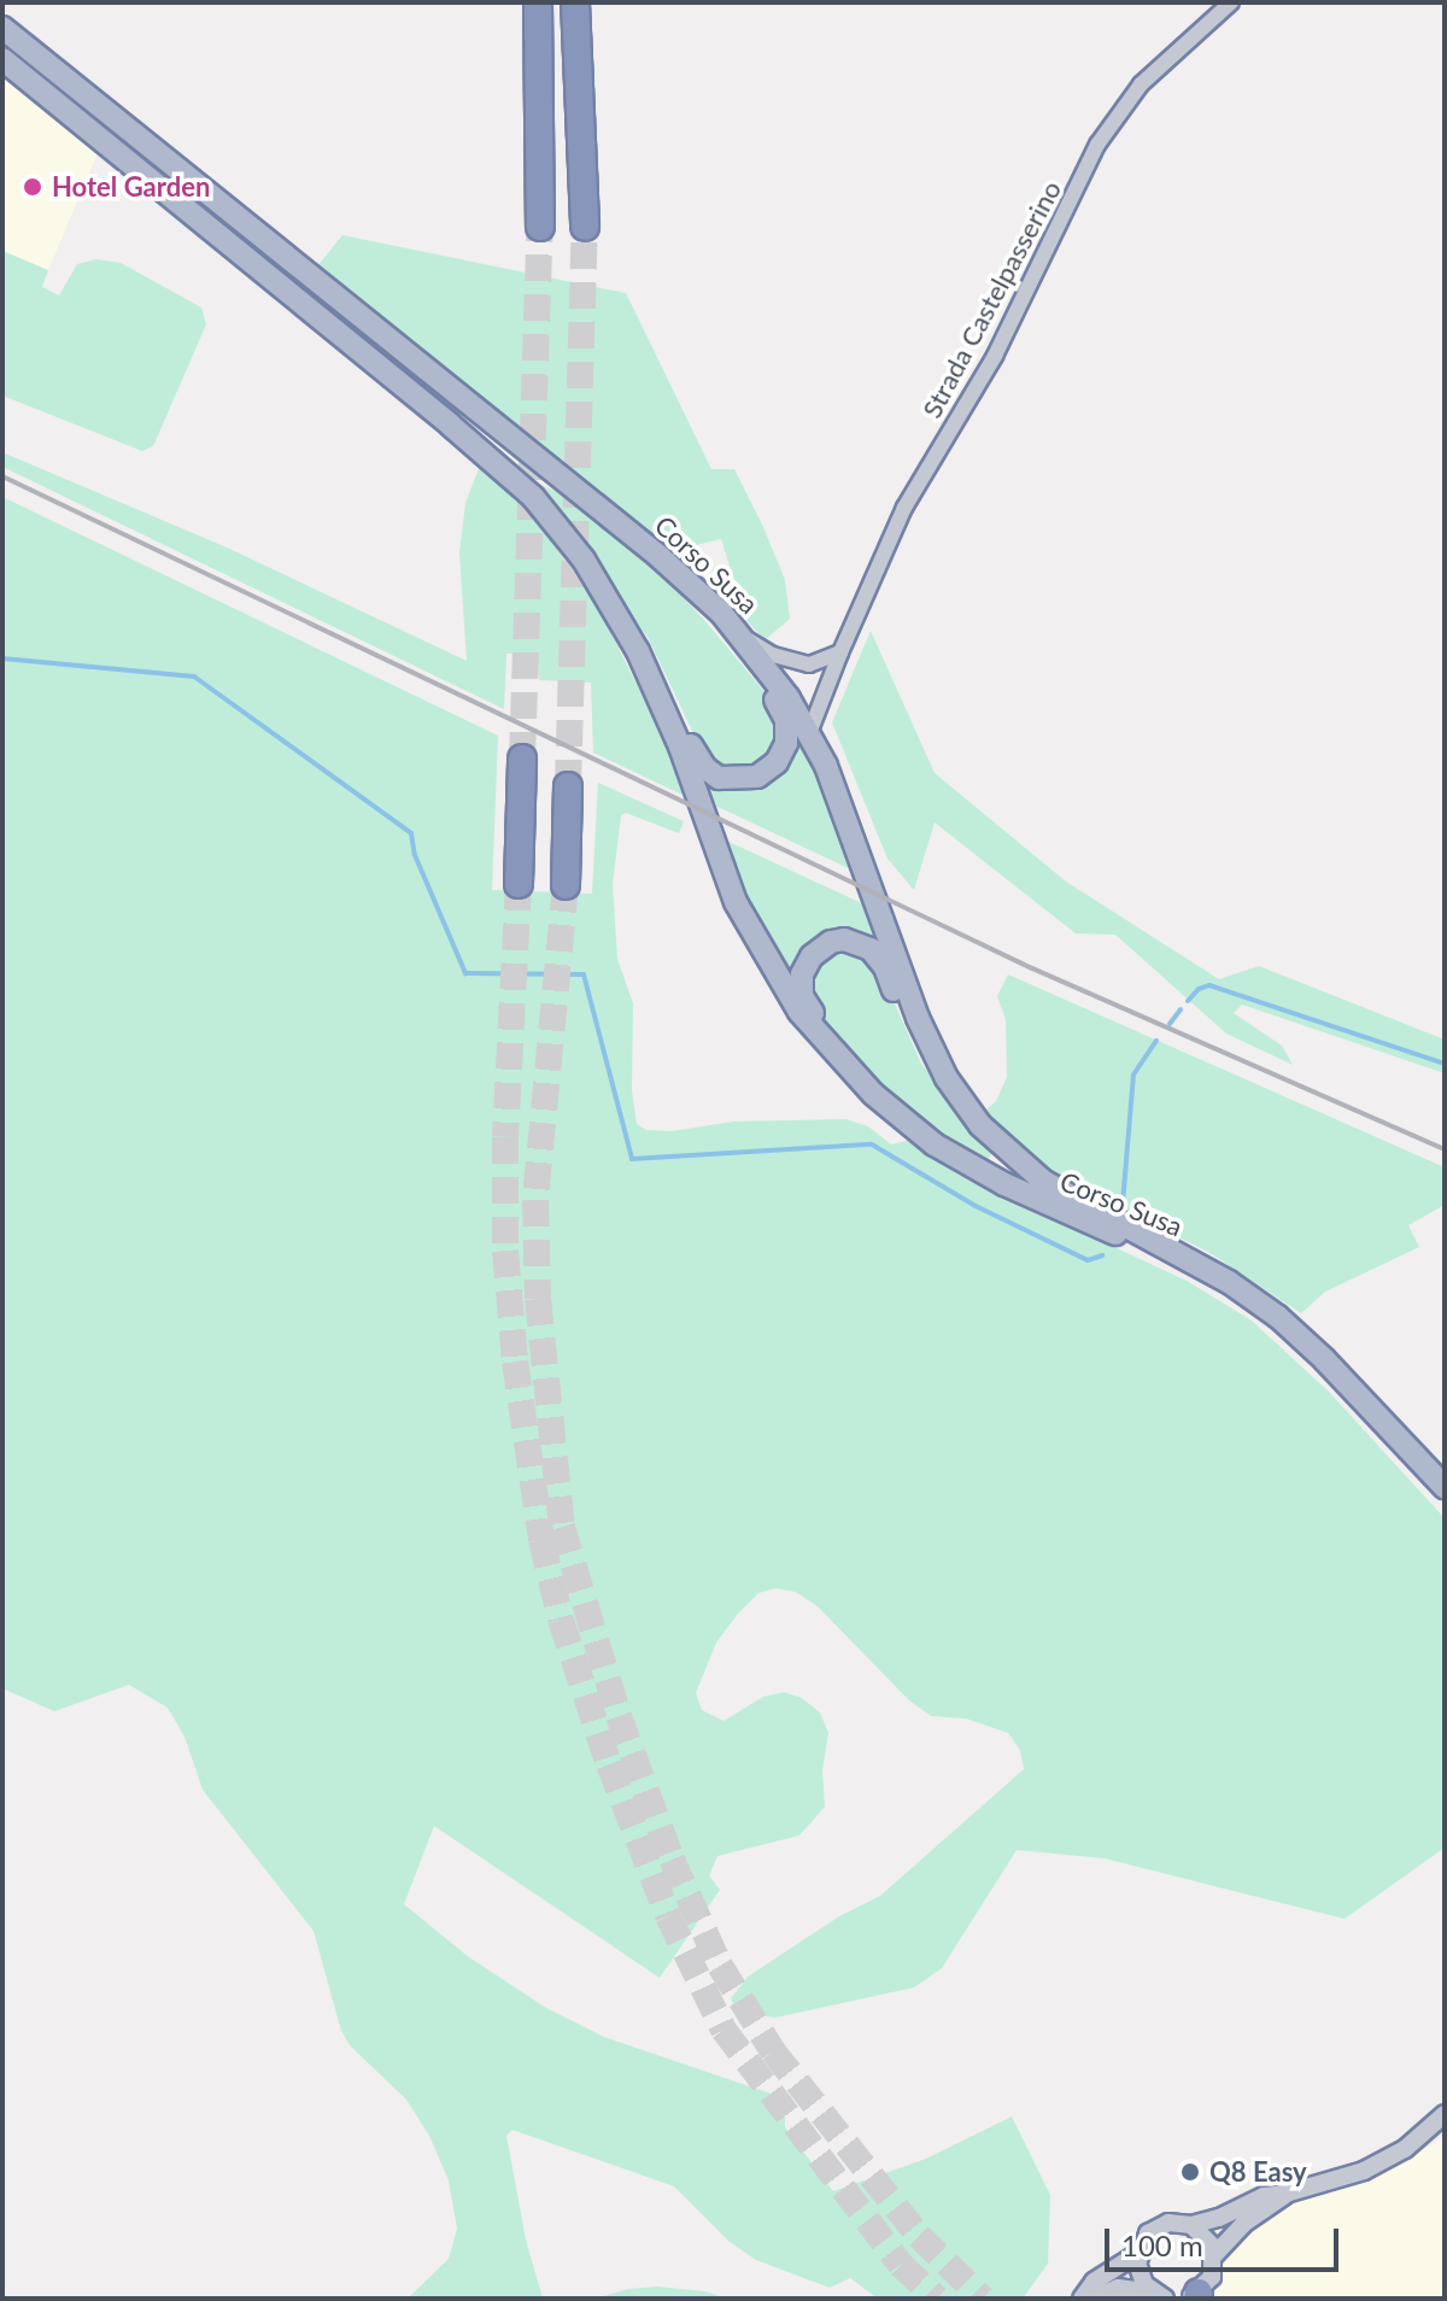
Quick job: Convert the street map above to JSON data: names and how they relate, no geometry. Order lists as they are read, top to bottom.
{
  "streets": {
    "main road": ["Corso Susa"],
    "street": ["Strada Castelpasserino"]
  },
  "crossings": [
    ["Strada Castelpasserino", "Corso Susa"]
  ],
  "places": ["Hotel Garden", "Q8 Easy"],
  "scale_bar": "100 m"
}
